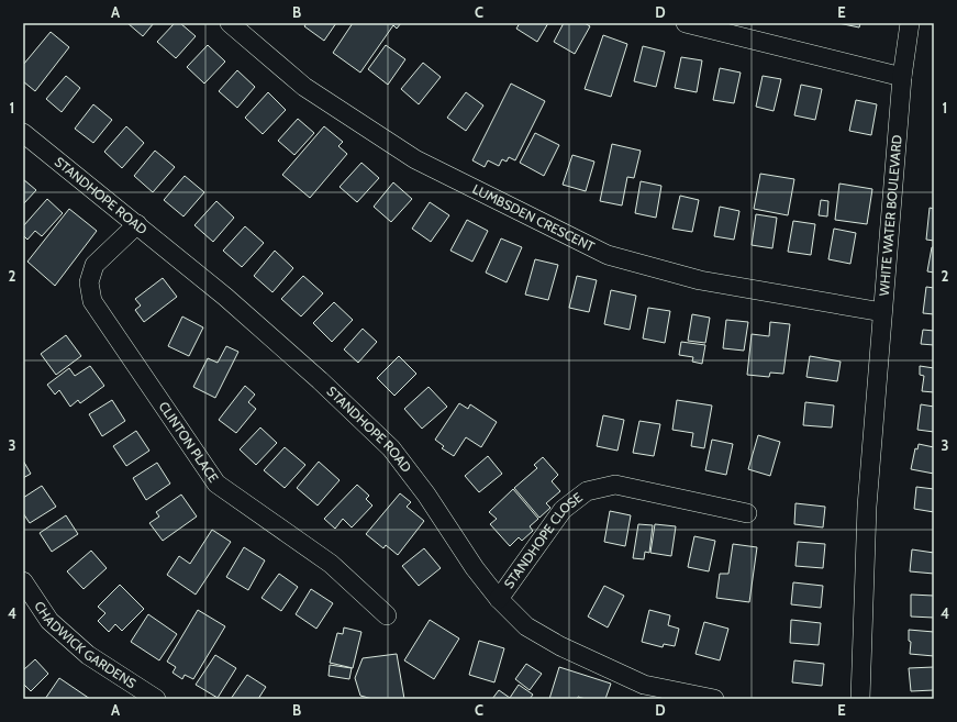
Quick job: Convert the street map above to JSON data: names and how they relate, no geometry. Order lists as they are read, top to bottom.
{
  "streets": {
    "street": [
      "STANDHOPE ROAD",
      "WHITE WATER BOULEVARD",
      "LUMBSDEN CRESCENT",
      "CLINTON PLACE",
      "STANDHOPE CLOSE",
      "CHADWICK GARDENS"
    ]
  },
  "crossings": [
    ["STANDHOPE ROAD", "CLINTON PLACE"],
    ["STANDHOPE ROAD", "STANDHOPE CLOSE"],
    ["WHITE WATER BOULEVARD", "LUMBSDEN CRESCENT"]
  ],
  "grid": {
    "columns": [
      "A",
      "B",
      "C",
      "D",
      "E"
    ],
    "rows": [
      "1",
      "2",
      "3",
      "4"
    ]
  }
}
